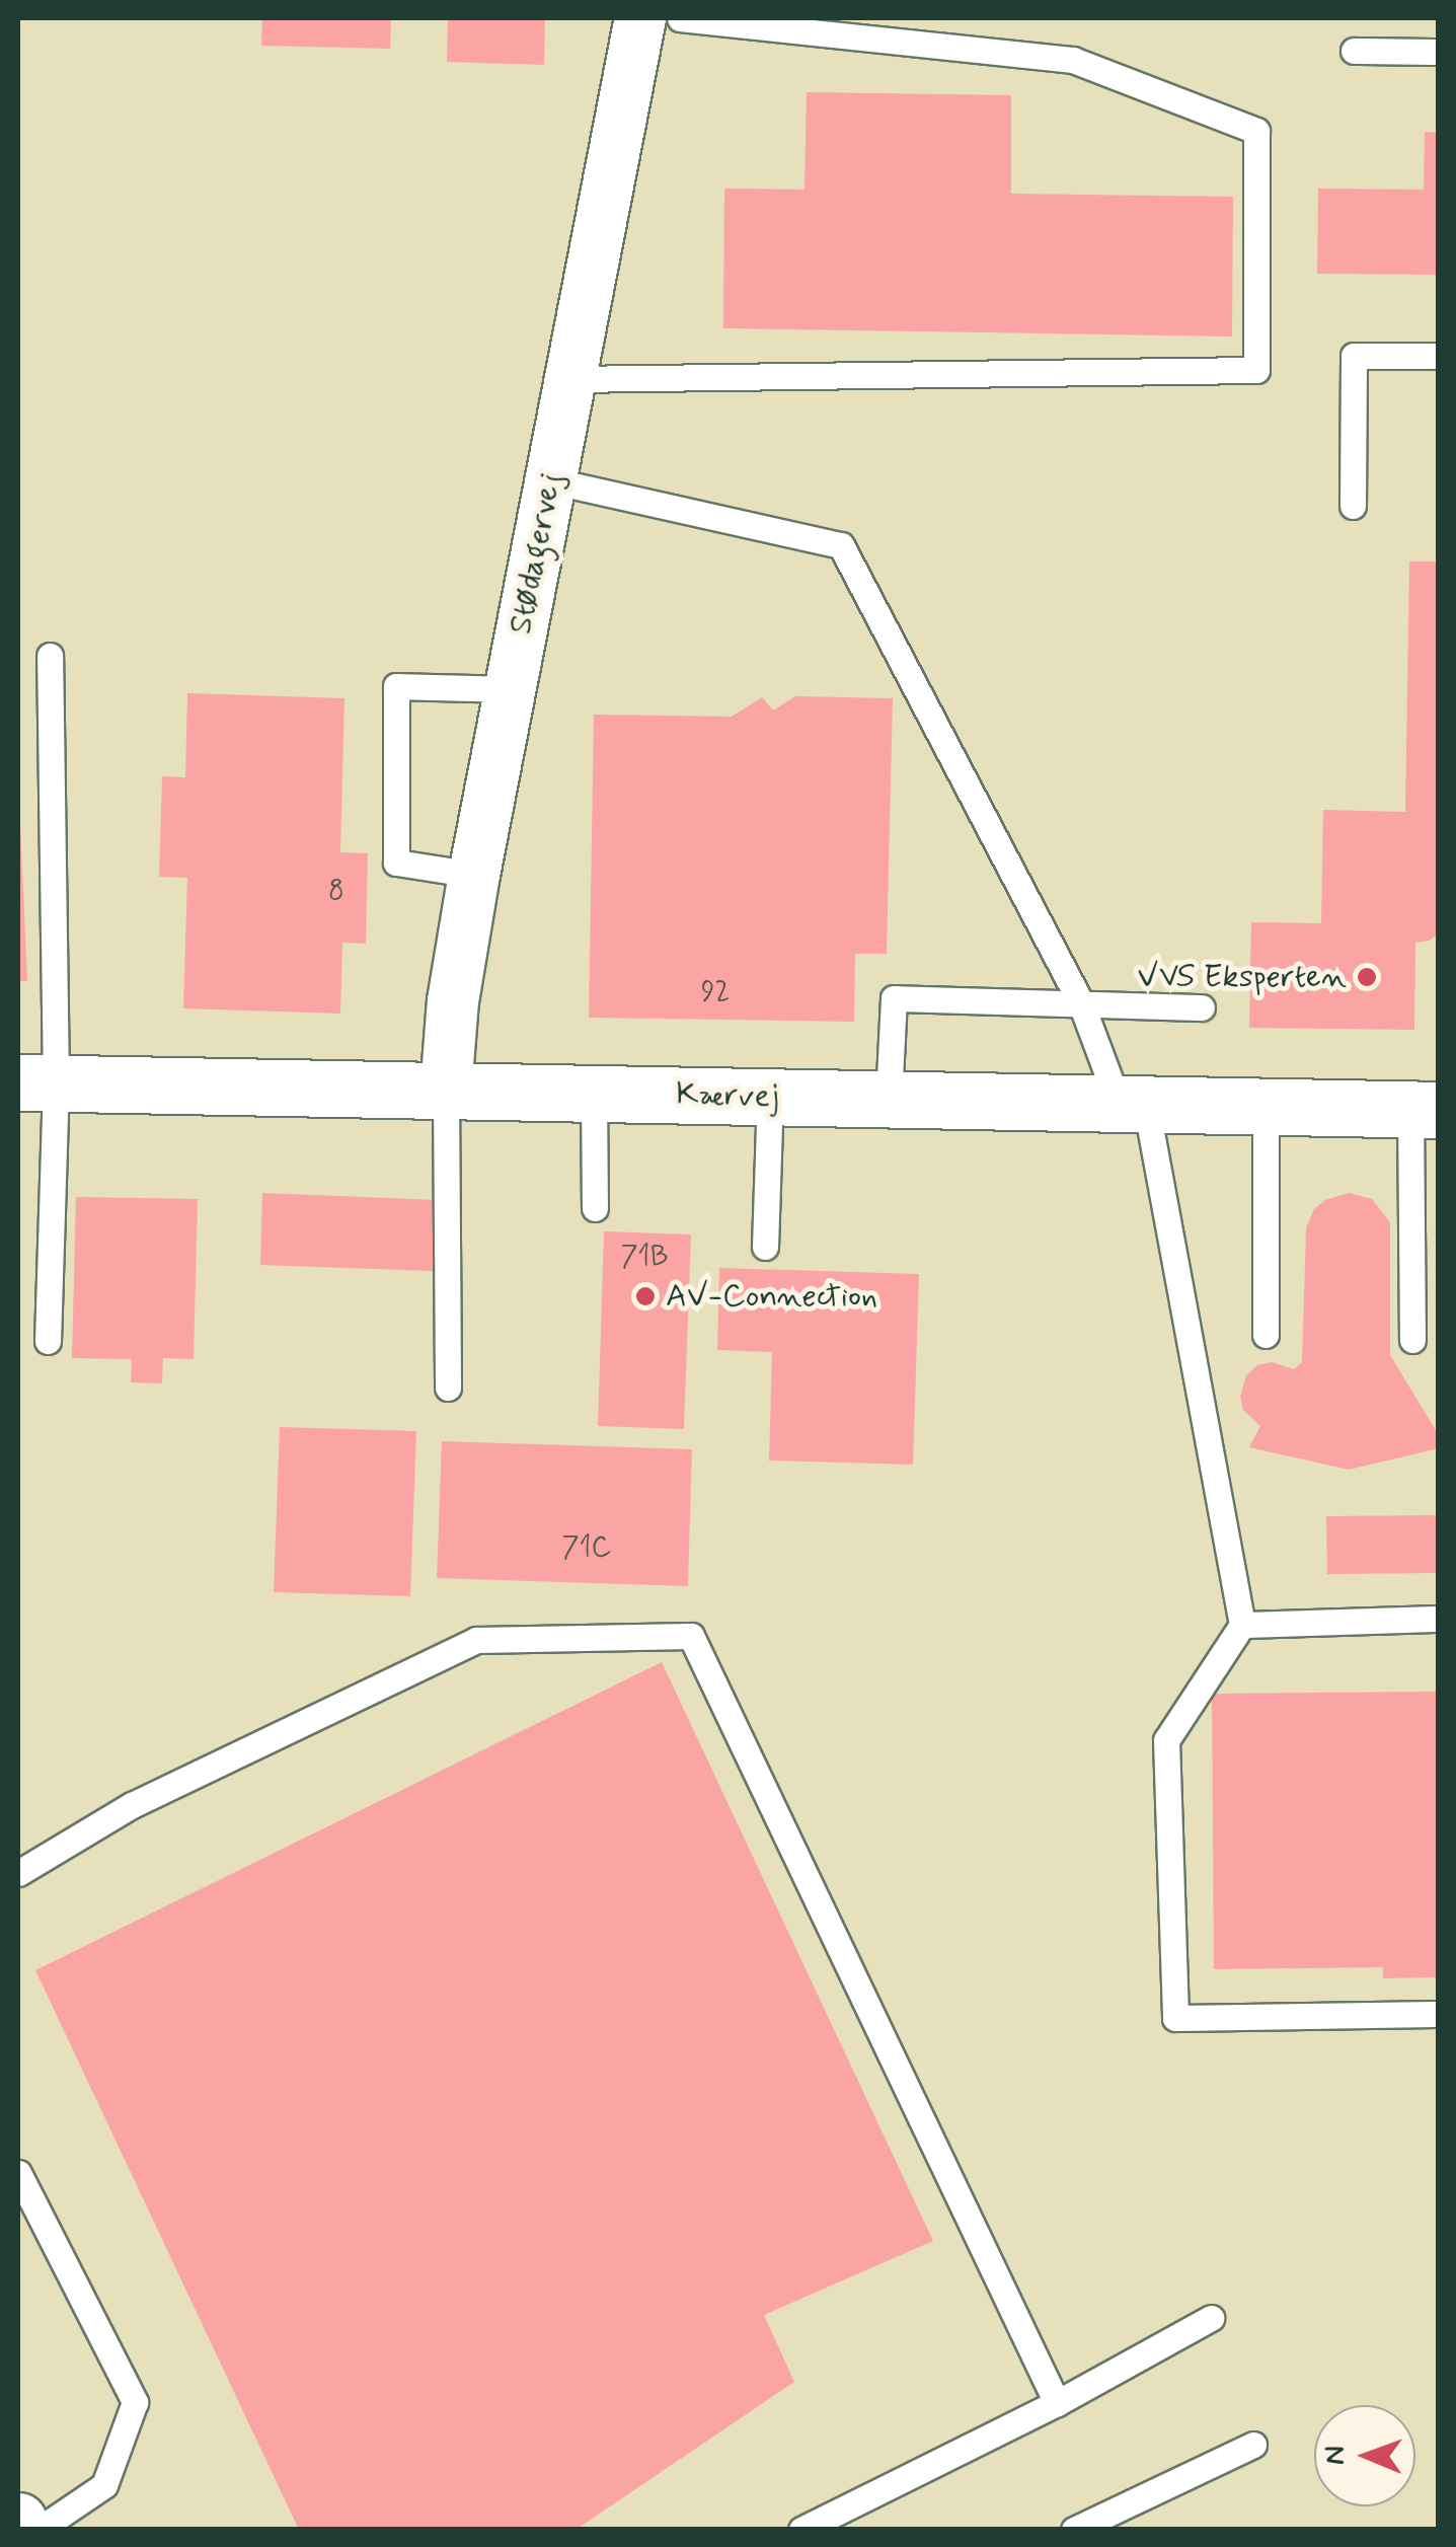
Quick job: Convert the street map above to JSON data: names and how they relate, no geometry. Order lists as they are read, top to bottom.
{
  "streets": {
    "street": ["Stødagervej", "Kærvej"]
  },
  "crossings": [
    ["Stødagervej", "Kærvej"]
  ],
  "places": ["VVS Eksperten", "AV-Connection"],
  "house_numbers": [
    "8",
    "92",
    "71B",
    "71C"
  ],
  "north": "left"
}
